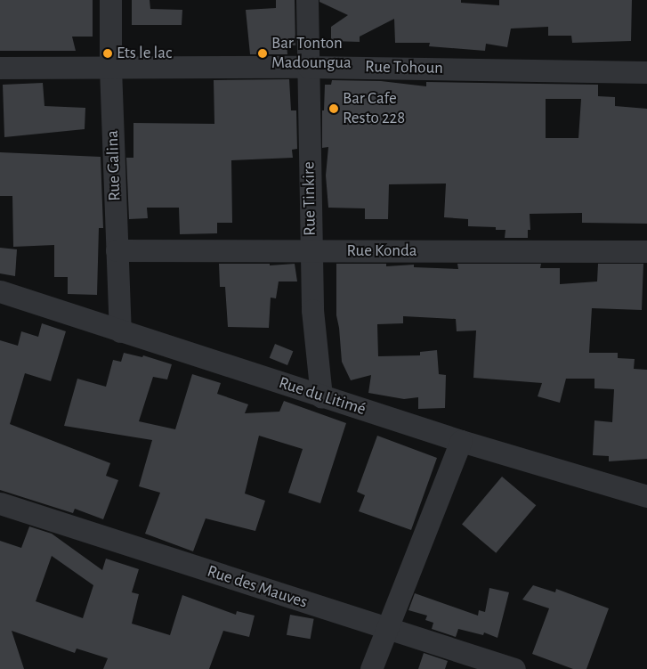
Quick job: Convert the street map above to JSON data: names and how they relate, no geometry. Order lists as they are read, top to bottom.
{
  "streets": {
    "street": [
      "Rue Tohoun",
      "Rue Galina",
      "Rue Tinkire",
      "Rue Konda",
      "Rue du Litimé",
      "Rue des Mauves"
    ]
  },
  "crossings": [
    ["Rue Tohoun", "Rue Galina"],
    ["Rue Tohoun", "Rue Tinkire"],
    ["Rue Galina", "Rue Konda"],
    ["Rue Galina", "Rue du Litimé"],
    ["Rue Tinkire", "Rue Konda"],
    ["Rue Tinkire", "Rue du Litimé"]
  ],
  "places": ["Ets le lac", "Bar Tonton Madoungua", "Bar Cafe Resto 228"]
}
